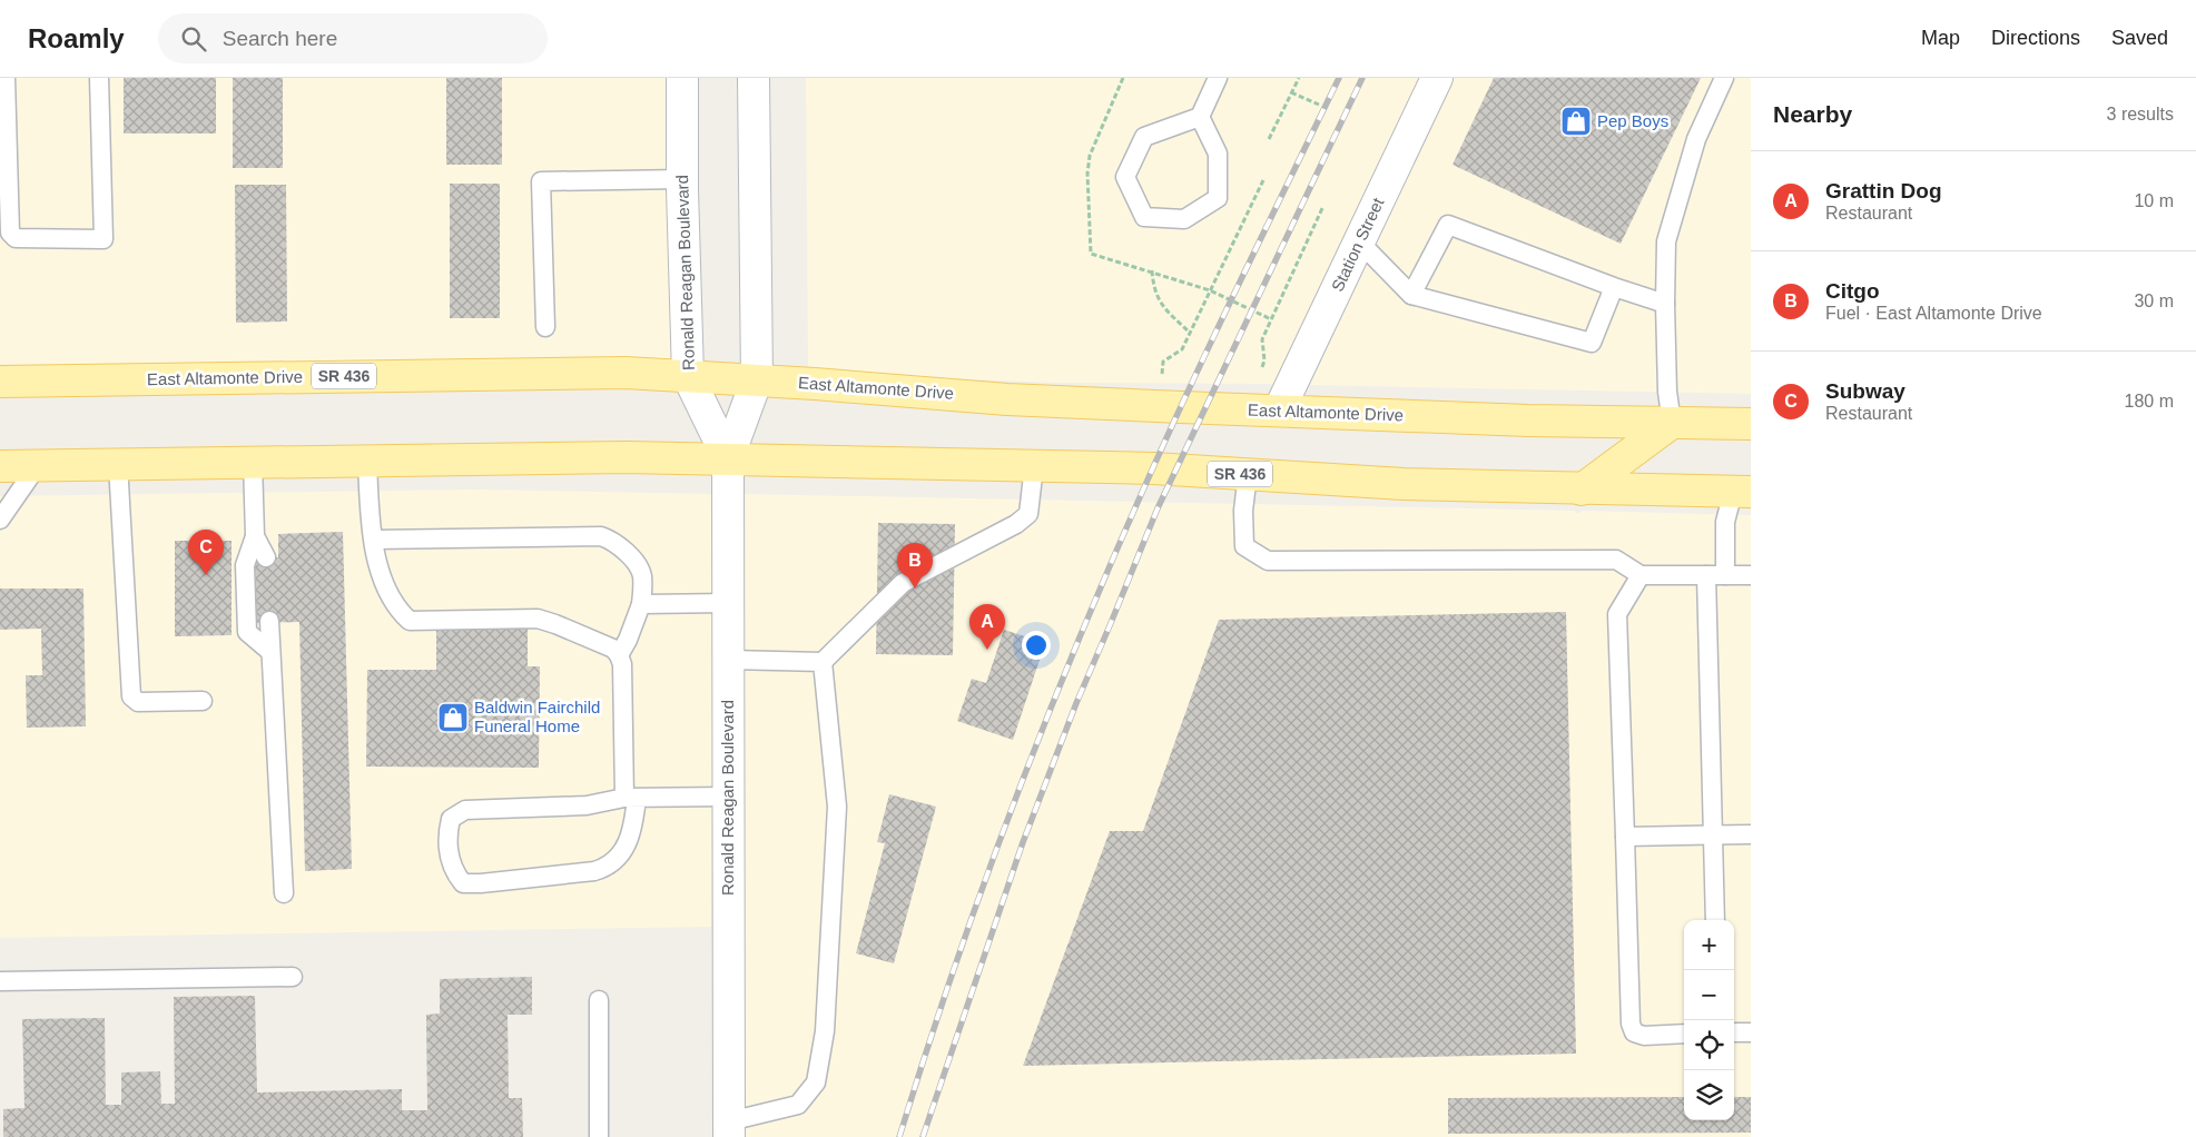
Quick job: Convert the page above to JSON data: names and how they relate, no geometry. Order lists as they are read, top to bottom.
{
  "streets": {
    "main road": ["SR 436", "East Altamonte Drive"],
    "street": ["Station Street", "Ronald Reagan Boulevard"]
  },
  "crossings": [
    ["Station Street", "East Altamonte Drive"],
    ["Ronald Reagan Boulevard", "SR 436"],
    ["Ronald Reagan Boulevard", "East Altamonte Drive"]
  ],
  "places": {
    "shop": ["Pep Boys", "Baldwin Fairchild Funeral Home"]
  },
  "page": {
    "header": "Roamly",
    "search": "Search here",
    "nav": ["Map", "Directions", "Saved"],
    "heading": ["Nearby", "3 results"],
    "list": [
      {
        "mark": "A",
        "name": "Grattin Dog",
        "note": "Restaurant",
        "value": "10 m"
      },
      {
        "mark": "B",
        "name": "Citgo",
        "note": "Fuel · East Altamonte Drive",
        "value": "30 m"
      },
      {
        "mark": "C",
        "name": "Subway",
        "note": "Restaurant",
        "value": "180 m"
      }
    ],
    "pins": ["C", "B", "A"],
    "map_buttons": ["+", "−"]
  }
}
